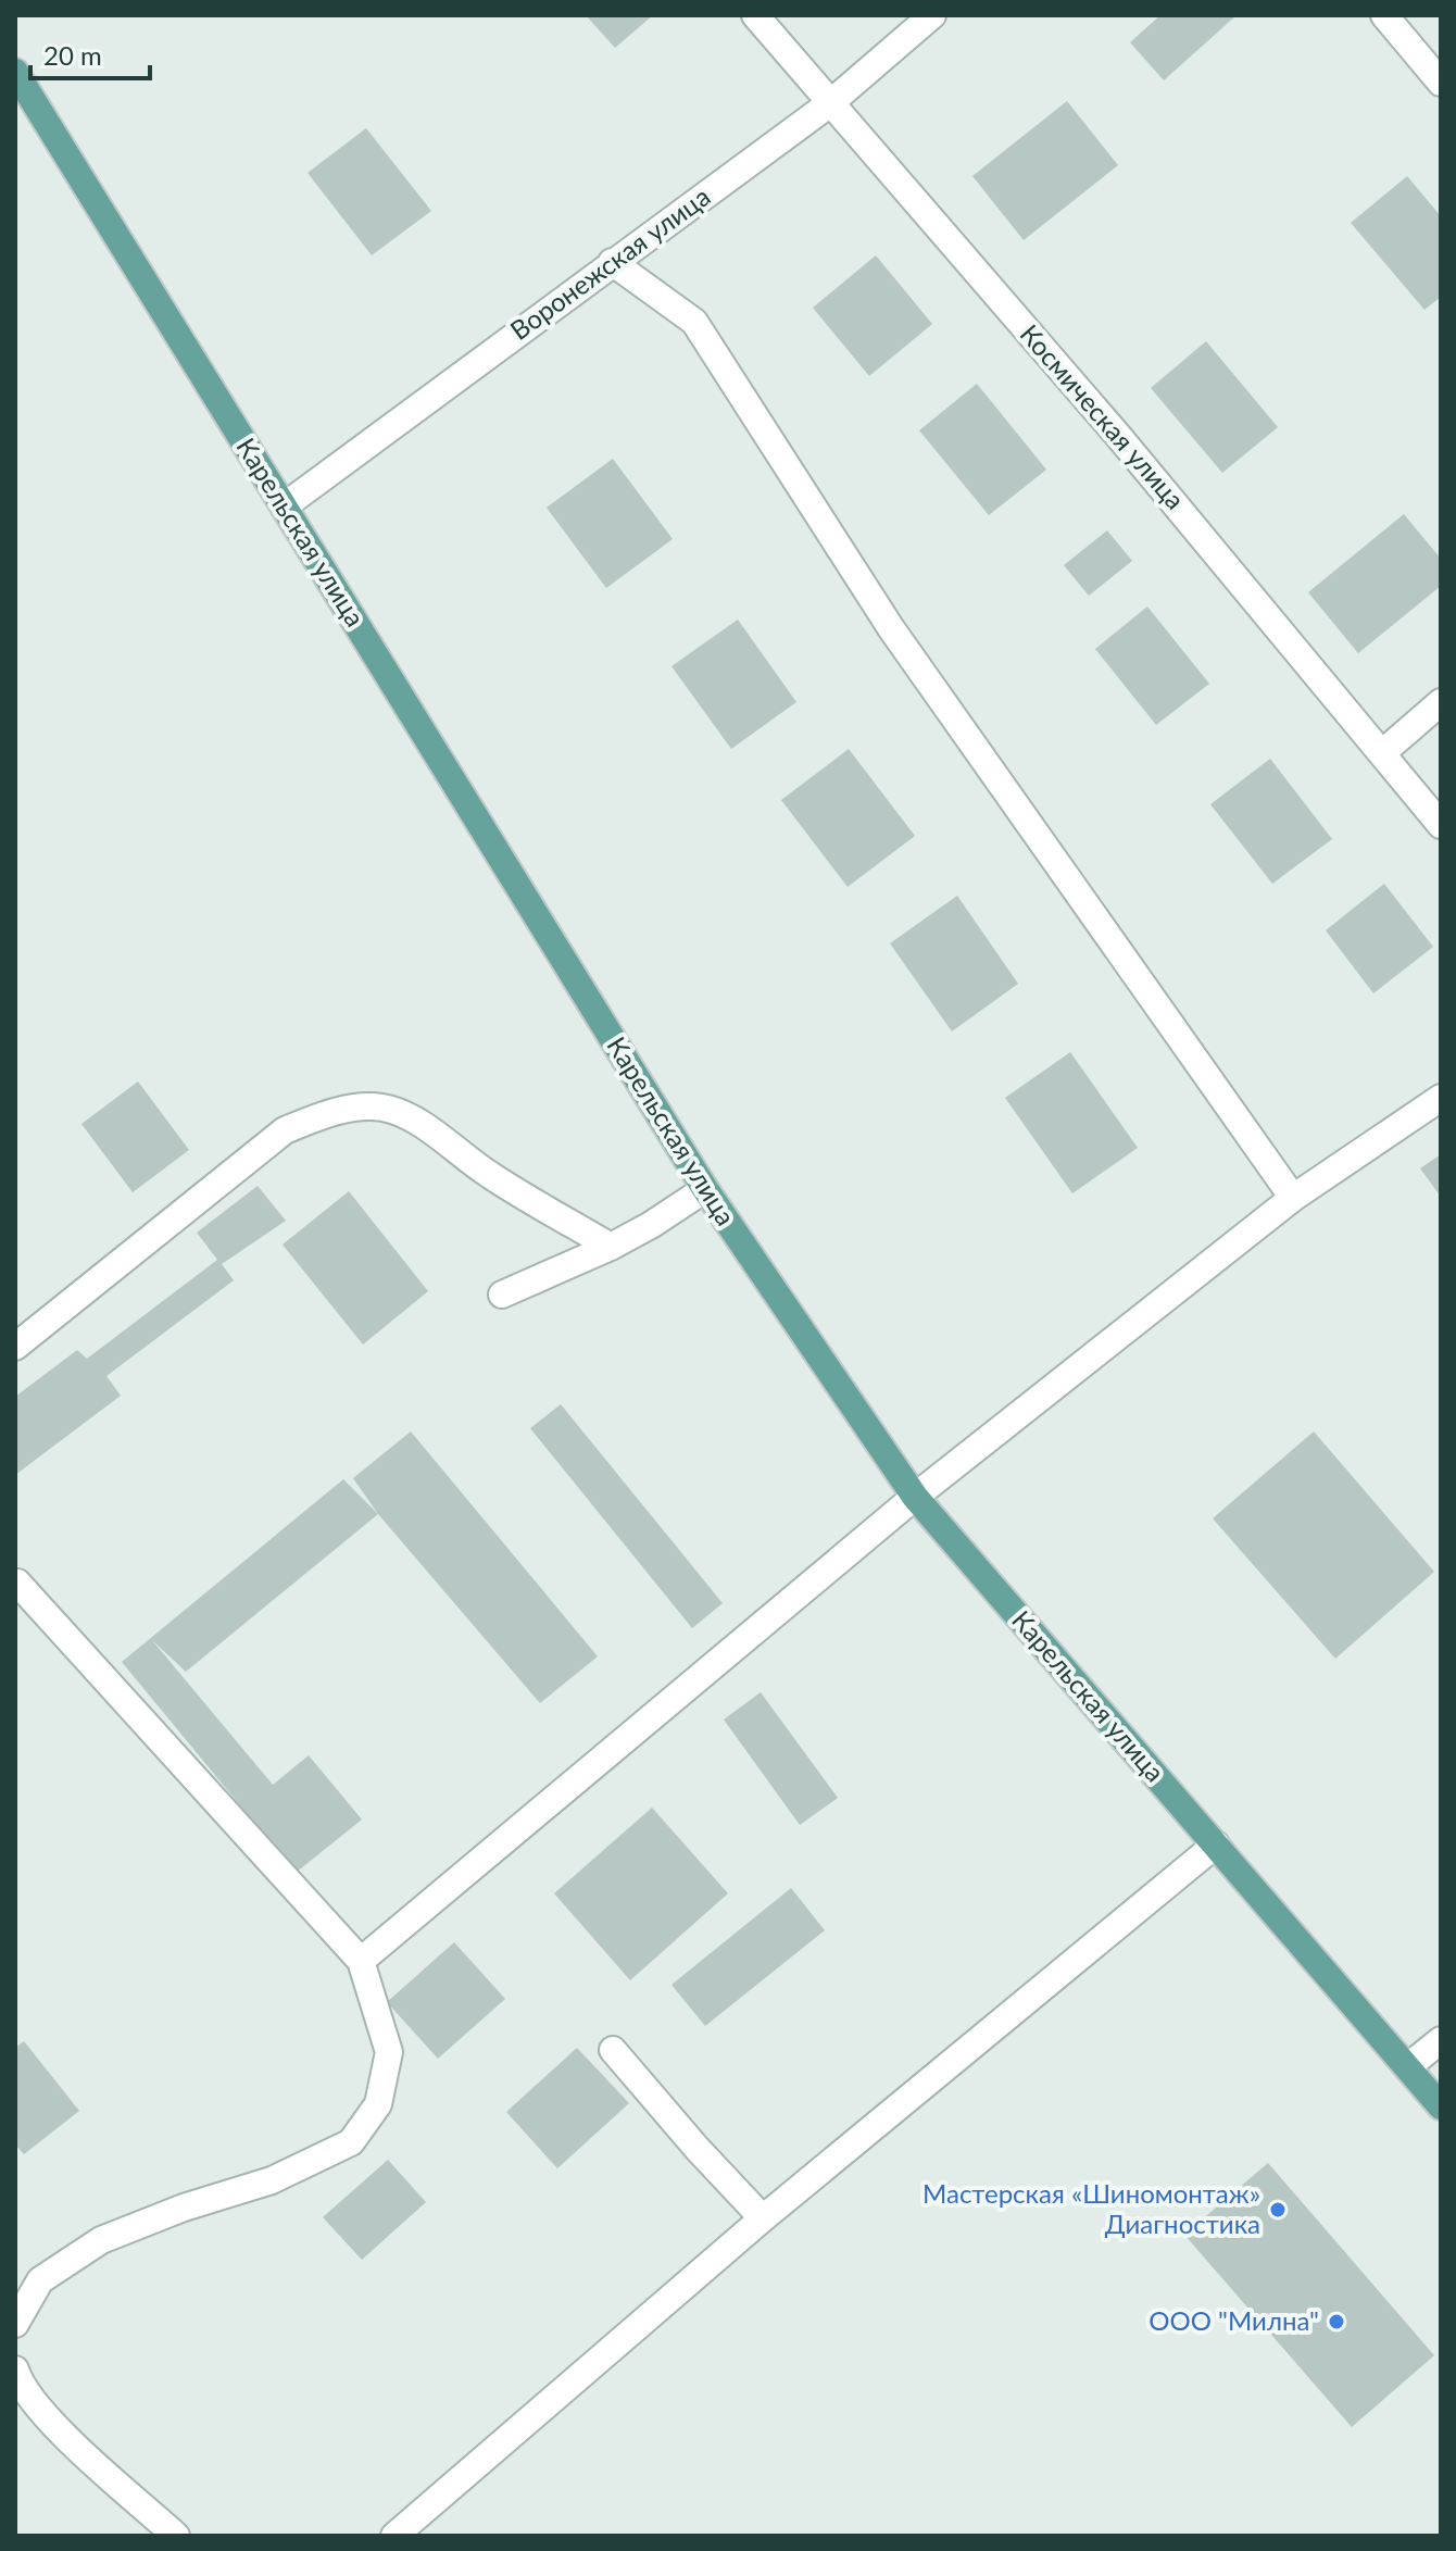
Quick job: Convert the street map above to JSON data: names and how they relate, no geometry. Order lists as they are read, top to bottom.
{
  "streets": {
    "main road": ["Карельская улица"],
    "street": ["Воронежская улица", "Космическая улица"]
  },
  "crossings": [
    ["Воронежская улица", "Космическая улица"],
    ["Воронежская улица", "Карельская улица"]
  ],
  "places": ["Мастерская «Шиномонтаж» Диагностика", "ООО \"Милна\""],
  "scale_bar": "20 m"
}
